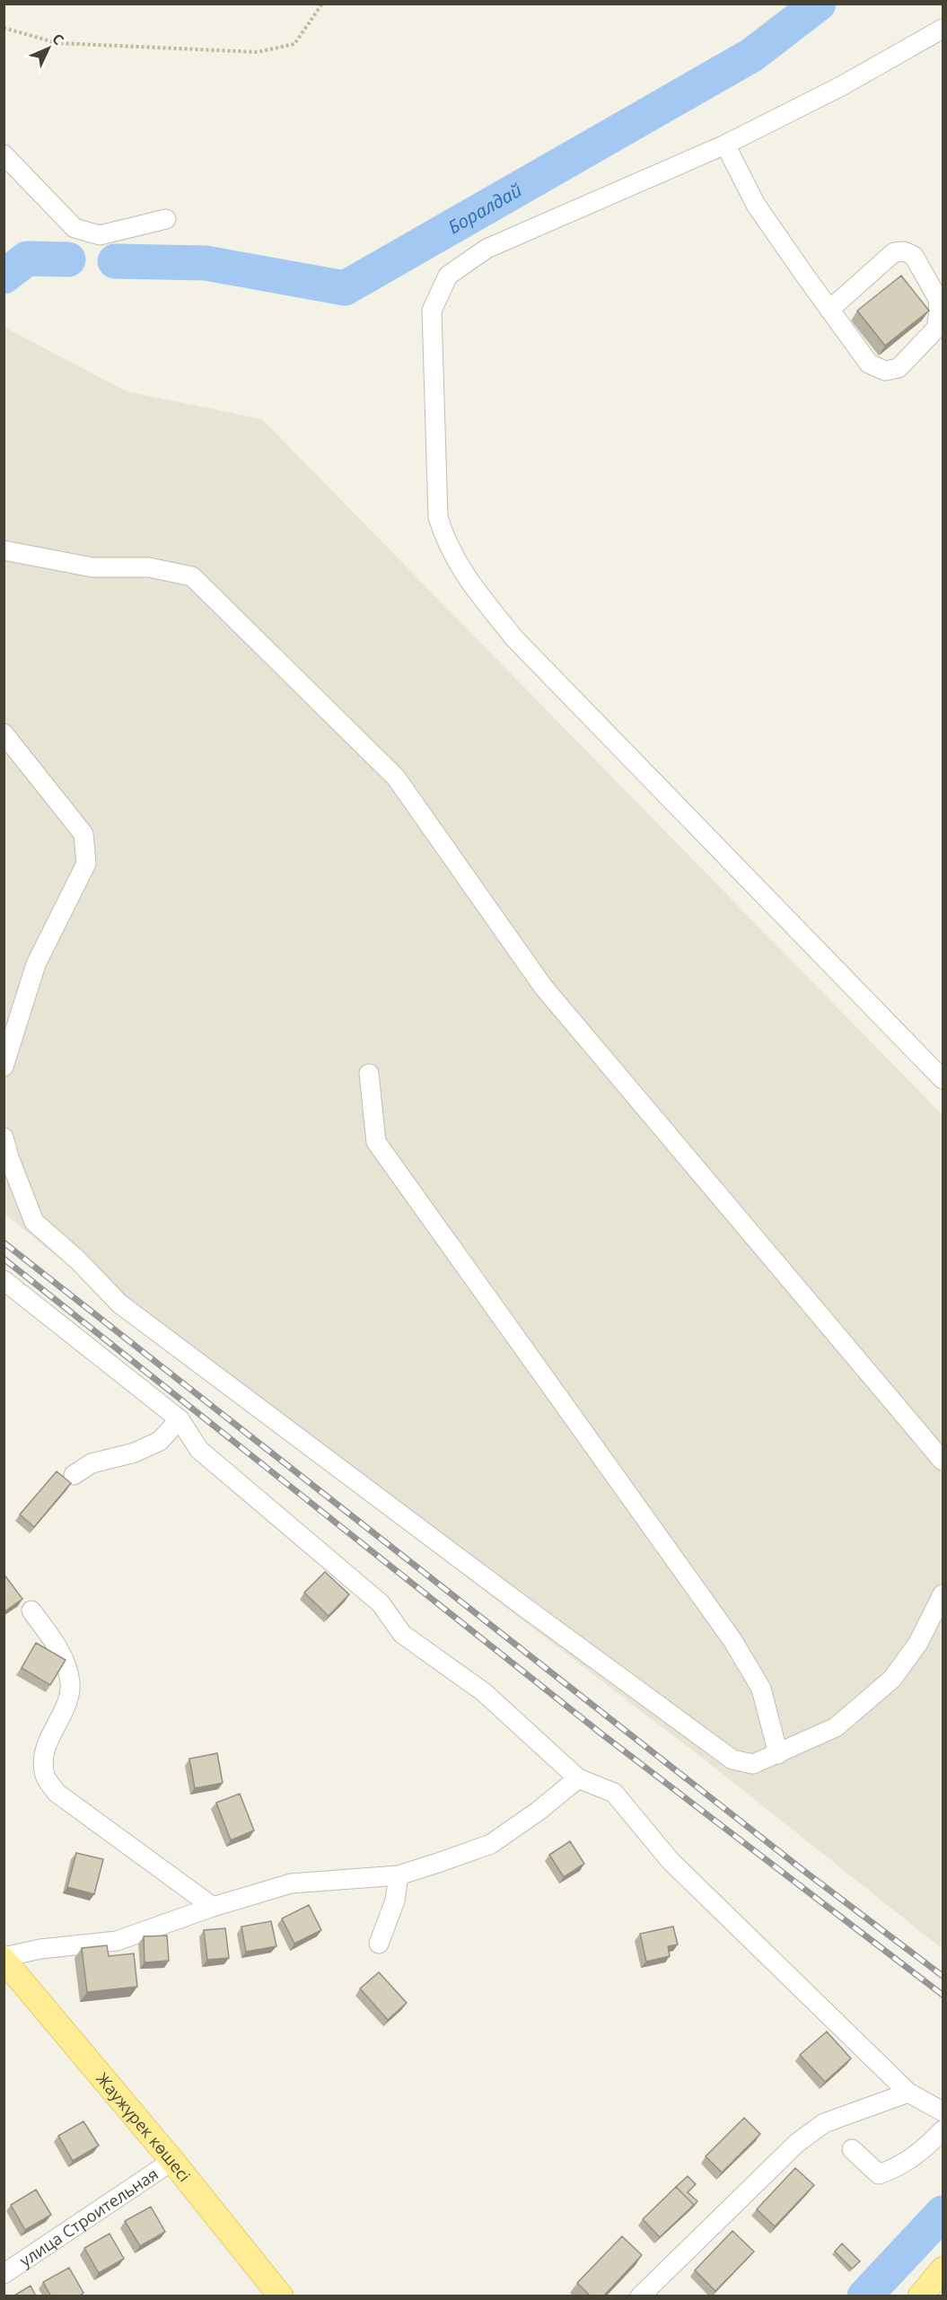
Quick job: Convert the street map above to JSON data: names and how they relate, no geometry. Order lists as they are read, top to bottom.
{
  "streets": {
    "main road": ["Жаужүрек көшесі"],
    "street": ["улица Строительная"]
  },
  "crossings": [
    ["Жаужүрек көшесі", "улица Строительная"]
  ],
  "water": ["Боралдай"],
  "north": "top right"
}
